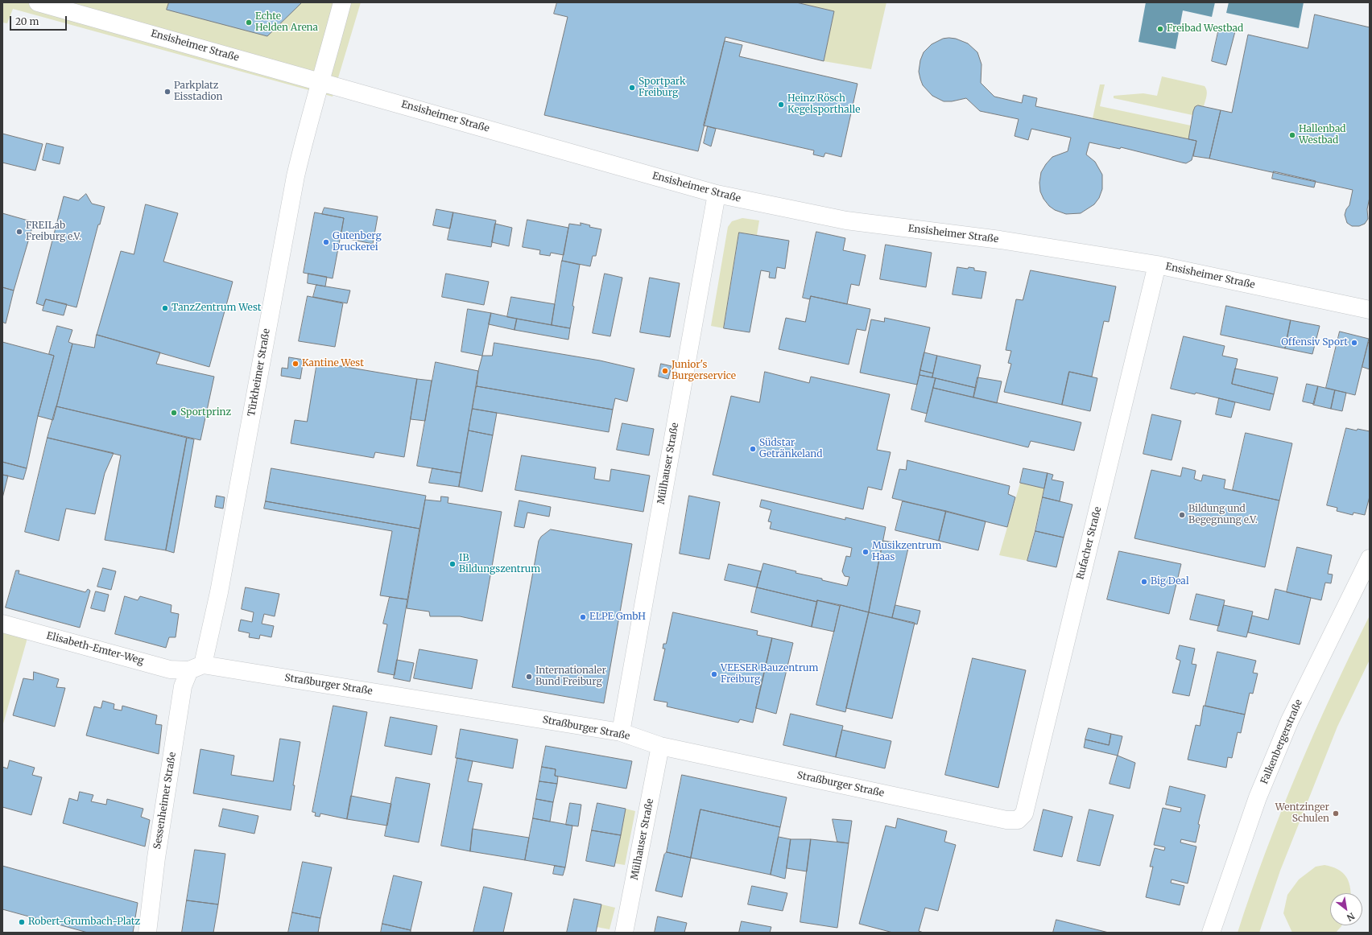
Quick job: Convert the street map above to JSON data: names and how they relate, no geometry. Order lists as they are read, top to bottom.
{
  "streets": {
    "street": [
      "Ensisheimer Straße",
      "Türkheimer Straße",
      "Mülhauser Straße",
      "Rufacher Straße",
      "Elisabeth-Emter-Weg",
      "Straßburger Straße",
      "Falkenbergerstraße",
      "Sessenheimer Straße"
    ]
  },
  "crossings": [
    ["Ensisheimer Straße", "Türkheimer Straße"],
    ["Ensisheimer Straße", "Mülhauser Straße"],
    ["Ensisheimer Straße", "Rufacher Straße"],
    ["Türkheimer Straße", "Elisabeth-Emter-Weg"],
    ["Türkheimer Straße", "Straßburger Straße"],
    ["Türkheimer Straße", "Sessenheimer Straße"],
    ["Mülhauser Straße", "Straßburger Straße"],
    ["Rufacher Straße", "Straßburger Straße"],
    ["Elisabeth-Emter-Weg", "Straßburger Straße"],
    ["Elisabeth-Emter-Weg", "Sessenheimer Straße"],
    ["Straßburger Straße", "Sessenheimer Straße"]
  ],
  "places": [
    "Echte Helden Arena",
    "Freibad Westbad",
    "Sportpark Freiburg",
    "Parkplatz Eisstadion",
    "Heinz Rösch Kegelsporthalle",
    "Hallenbad Westbad",
    "FREILab Freiburg e.V.",
    "Gutenberg Druckerei",
    "TanzZentrum West",
    "Offensiv Sport",
    "Kantine West",
    "Junior's Burgerservice",
    "Sportprinz",
    "Südstar Getränkeland",
    "Bildung und Begegnung e.V.",
    "Musikzentrum Haas",
    "IB Bildungszentrum",
    "Big Deal",
    "ELPE GmbH",
    "VEESER Bauzentrum Freiburg",
    "Internationaler Bund Freiburg",
    "Wentzinger Schulen",
    "Robert-Grumbach-Platz"
  ],
  "scale_bar": "20 m",
  "north": "bottom right"
}
